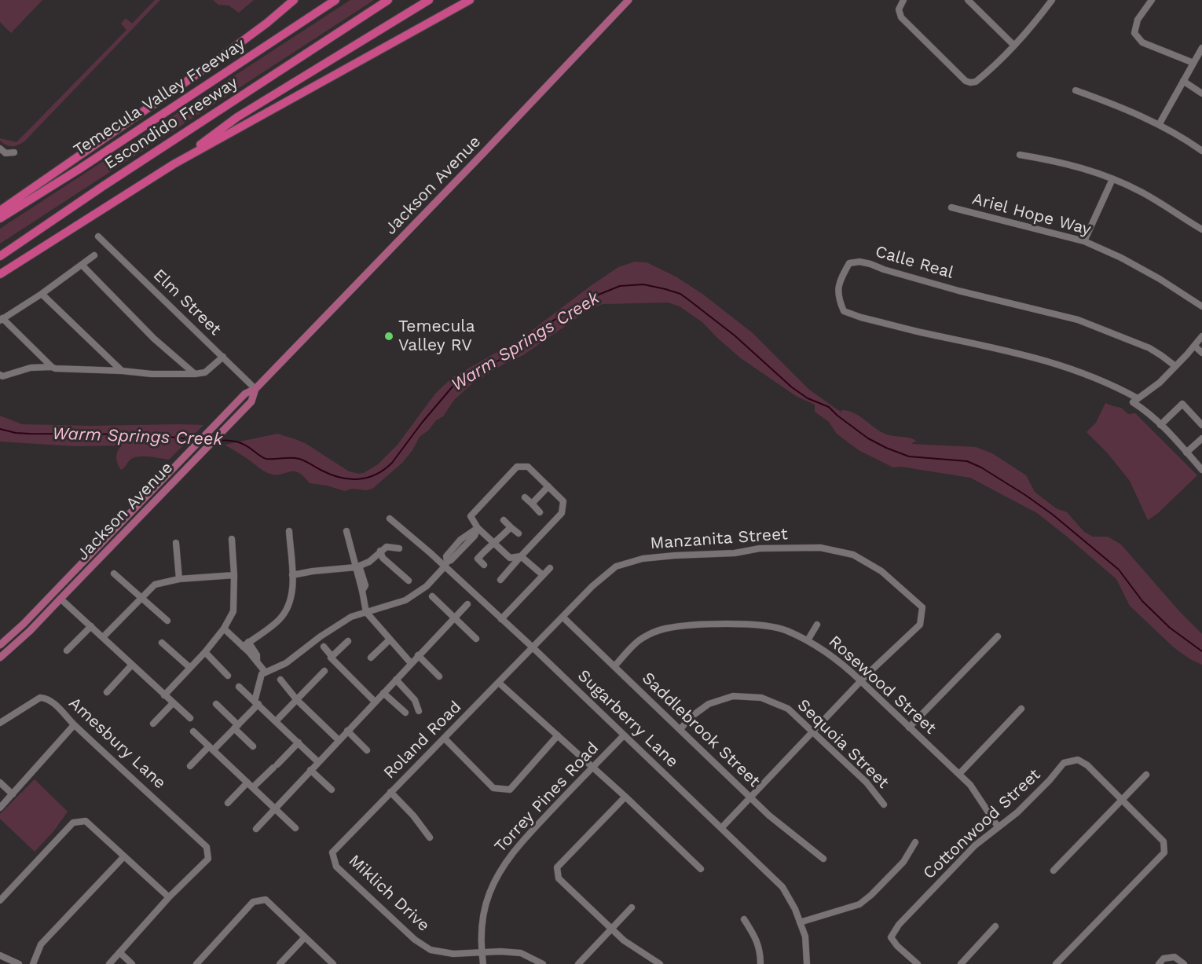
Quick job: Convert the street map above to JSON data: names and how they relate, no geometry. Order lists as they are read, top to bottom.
{
  "streets": {
    "highway": ["Temecula Valley Freeway", "Escondido Freeway"],
    "main road": ["Jackson Avenue"],
    "street": [
      "Ariel Hope Way",
      "Calle Real",
      "Elm Street",
      "Manzanita Street",
      "Rosewood Street",
      "Sugarberry Lane",
      "Saddlebrook Street",
      "Roland Road",
      "Amesbury Lane",
      "Sequoia Street",
      "Torrey Pines Road",
      "Cottonwood Street",
      "Miklich Drive"
    ]
  },
  "crossings": [
    ["Jackson Avenue", "Elm Street"],
    ["Manzanita Street", "Rosewood Street"],
    ["Manzanita Street", "Sugarberry Lane"],
    ["Manzanita Street", "Saddlebrook Street"],
    ["Manzanita Street", "Roland Road"],
    ["Rosewood Street", "Saddlebrook Street"],
    ["Rosewood Street", "Cottonwood Street"],
    ["Sugarberry Lane", "Roland Road"],
    ["Sugarberry Lane", "Torrey Pines Road"],
    ["Saddlebrook Street", "Sequoia Street"],
    ["Roland Road", "Miklich Drive"],
    ["Torrey Pines Road", "Miklich Drive"]
  ],
  "water": ["Warm Springs Creek"],
  "places": ["Temecula Valley RV"]
}
